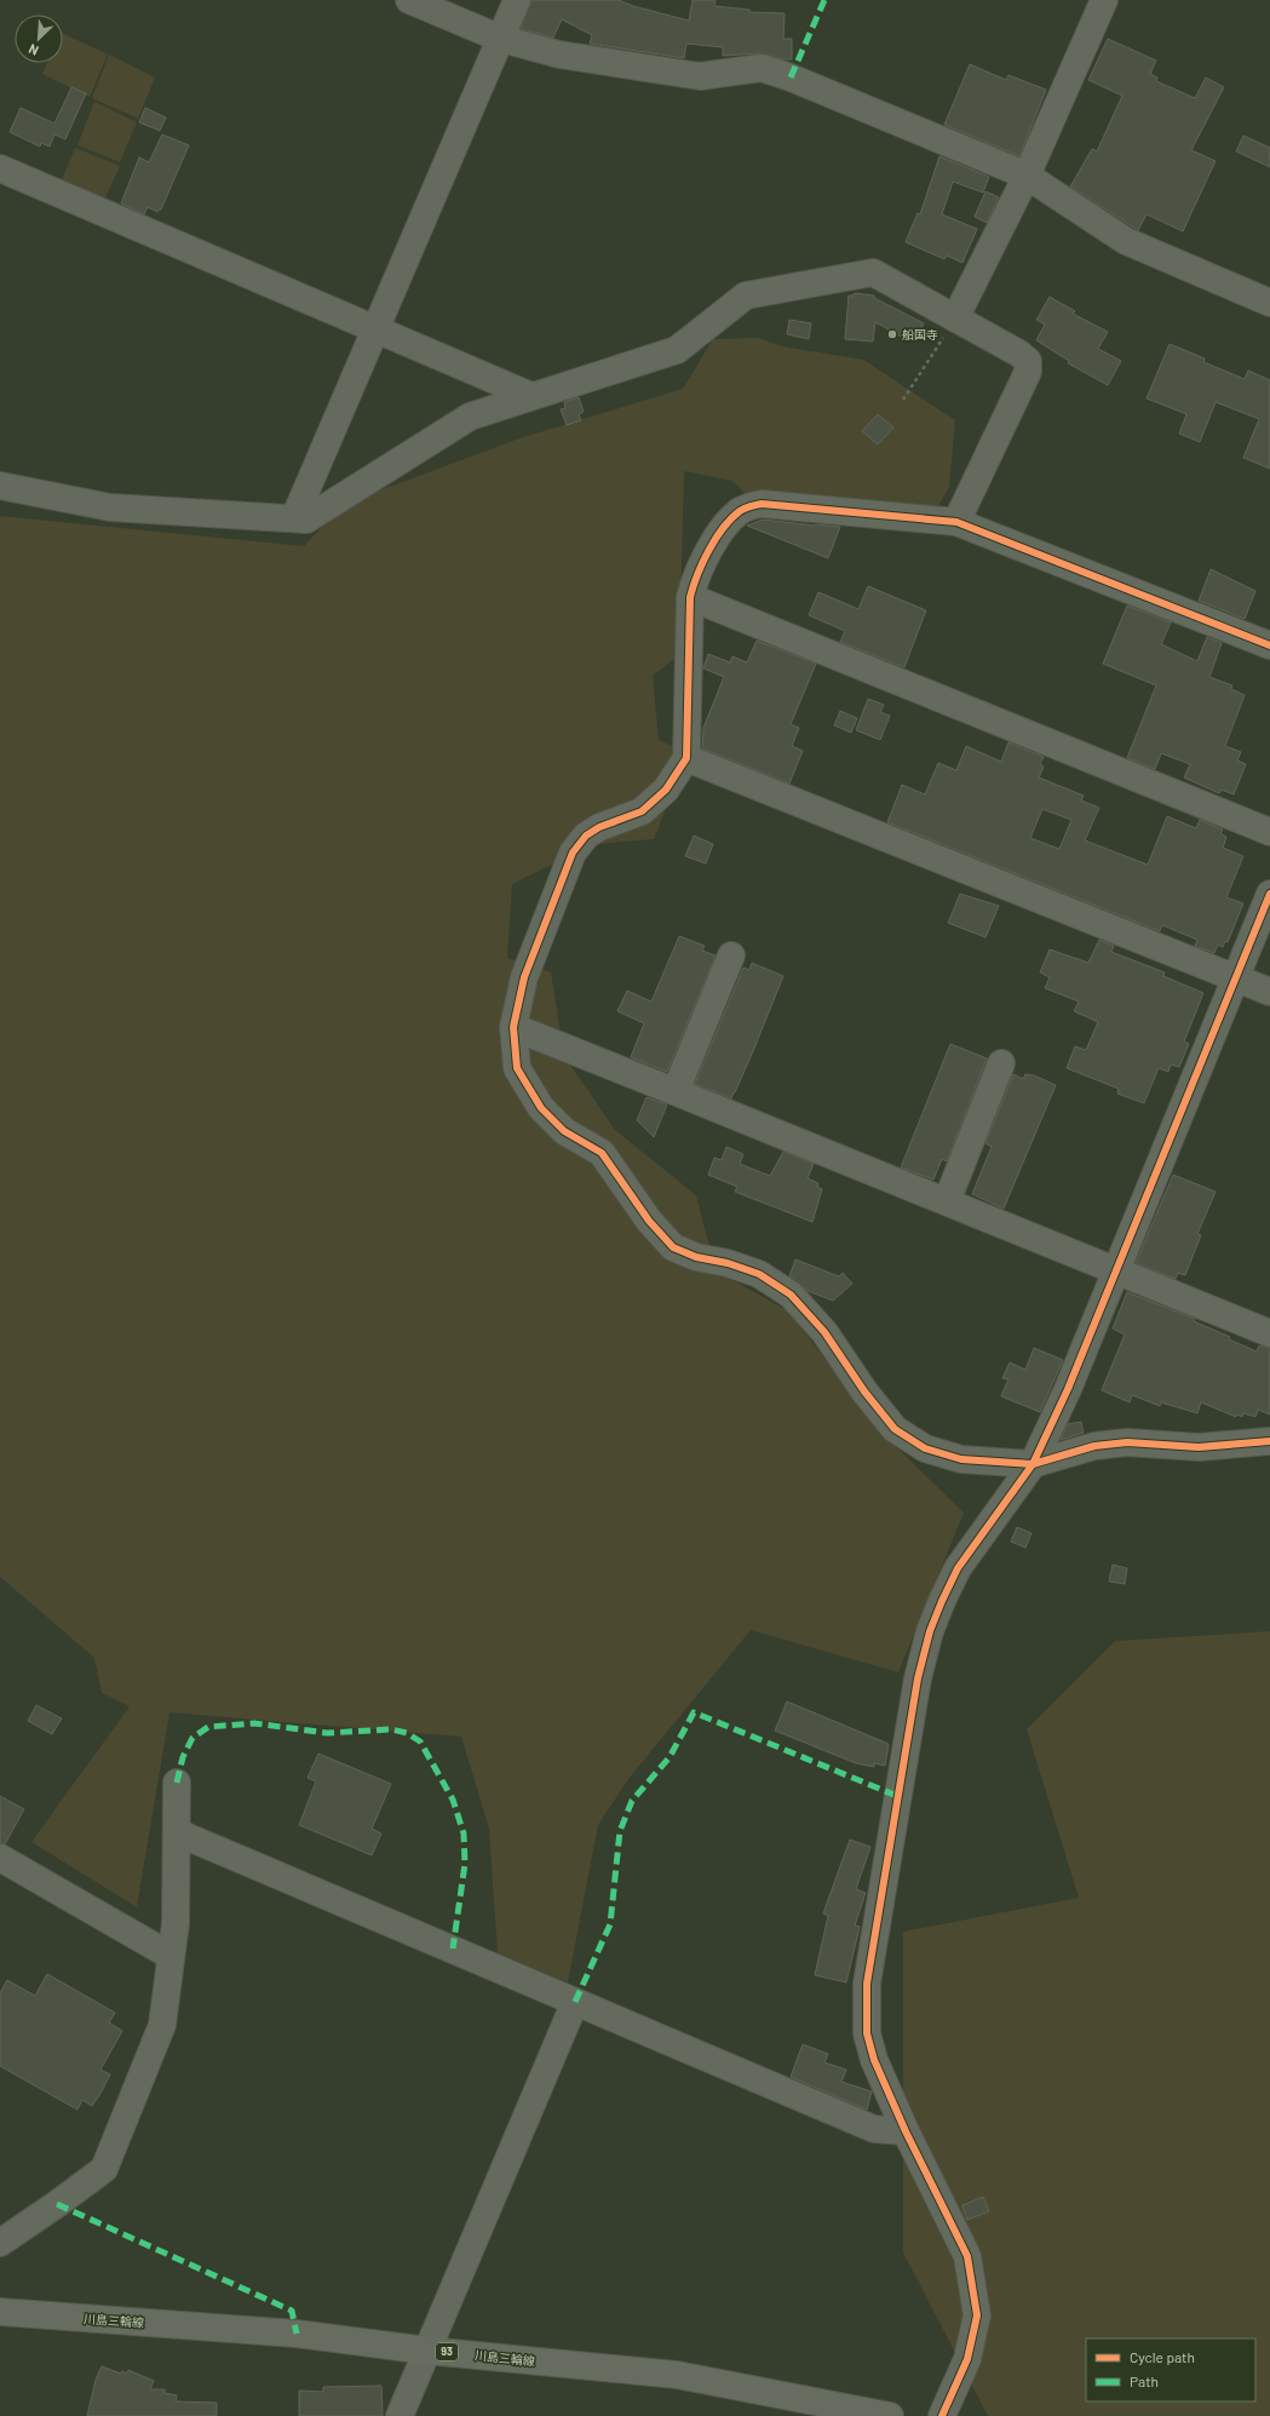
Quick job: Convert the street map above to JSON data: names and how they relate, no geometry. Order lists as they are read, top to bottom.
{
  "streets": {
    "main road": ["川島三輪線", "93"]
  },
  "places": ["船国寺"],
  "legend": ["Cycle path", "Path"],
  "north": "bottom left"
}
